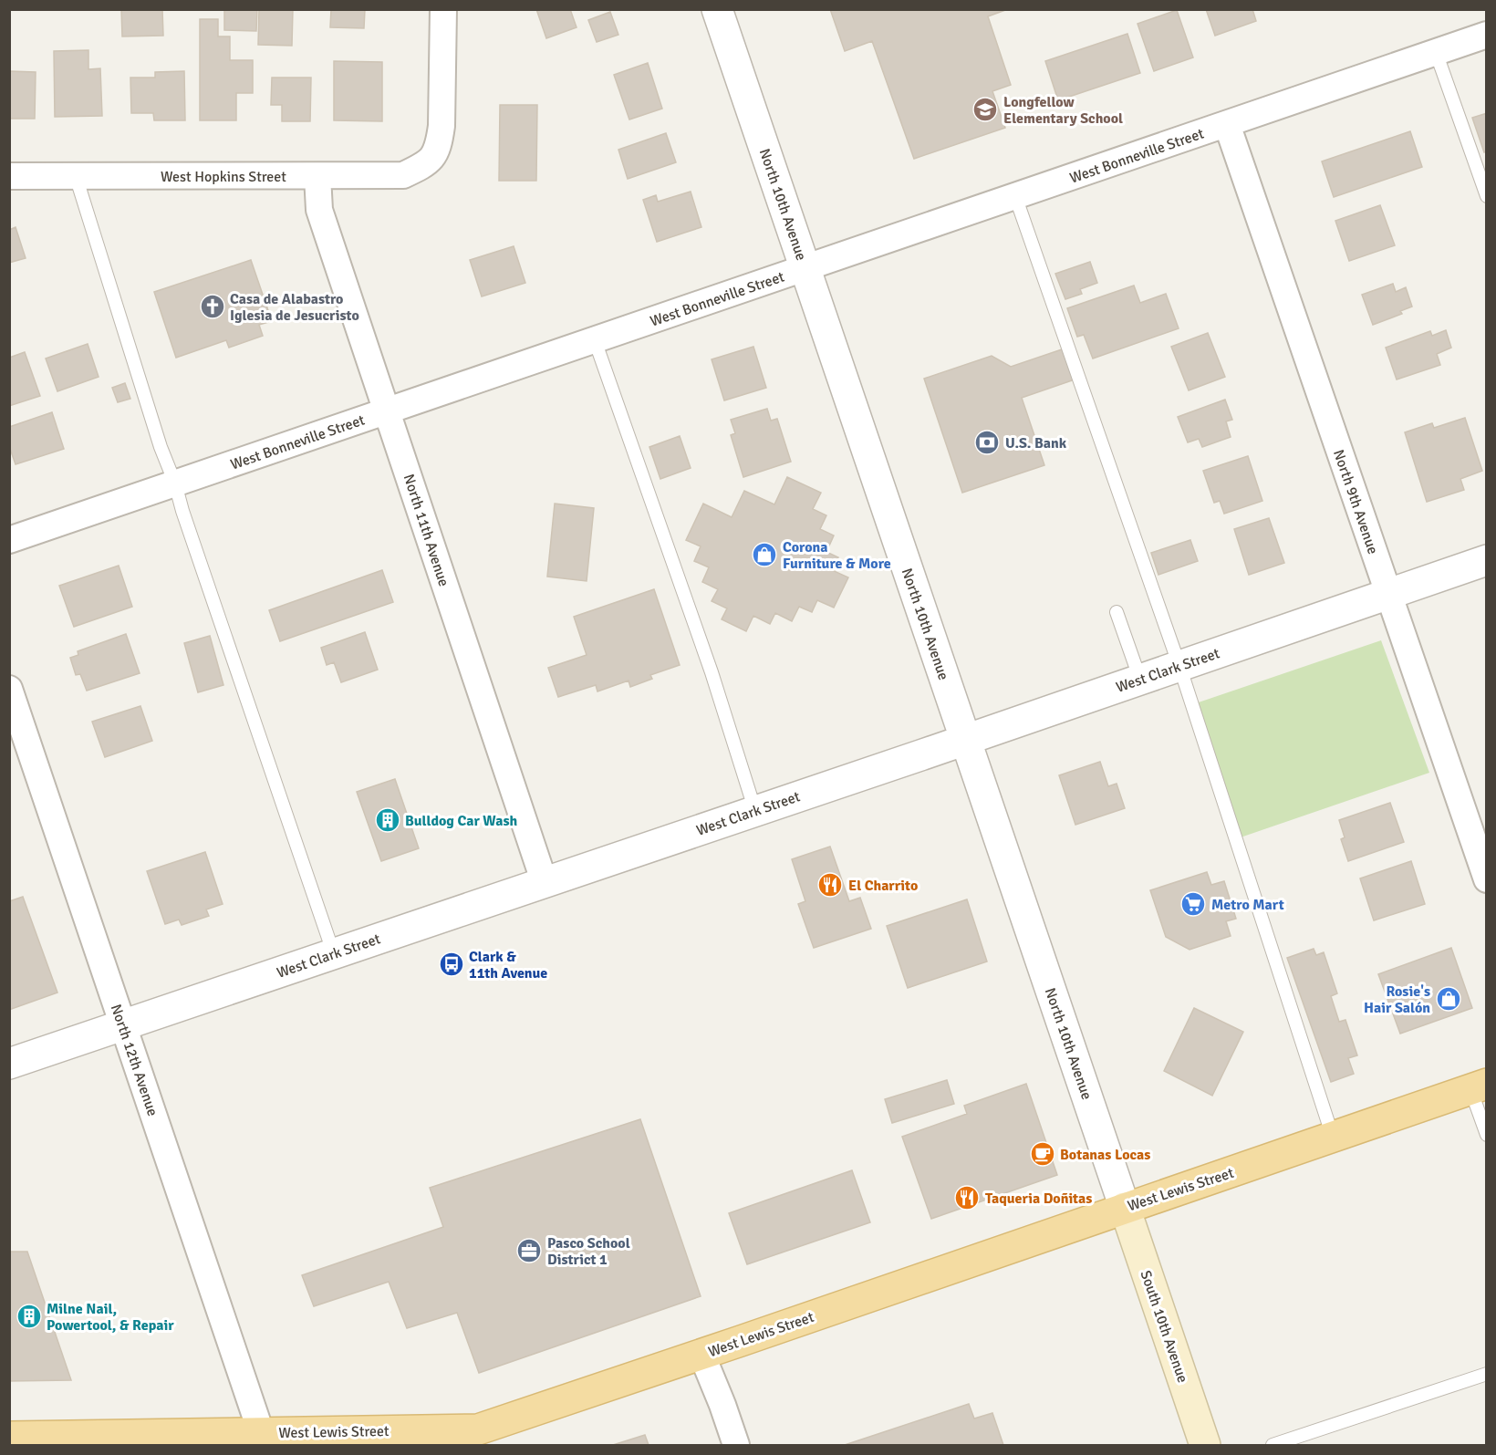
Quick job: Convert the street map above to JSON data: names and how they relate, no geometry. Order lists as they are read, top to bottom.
{
  "streets": {
    "main road": ["West Lewis Street", "South 10th Avenue"],
    "street": [
      "West Bonneville Street",
      "West Hopkins Street",
      "North 10th Avenue",
      "North 9th Avenue",
      "North 11th Avenue",
      "West Clark Street",
      "North 12th Avenue"
    ]
  },
  "crossings": [
    ["West Bonneville Street", "North 10th Avenue"],
    ["West Bonneville Street", "North 9th Avenue"],
    ["West Bonneville Street", "North 11th Avenue"],
    ["West Hopkins Street", "North 11th Avenue"],
    ["North 10th Avenue", "West Clark Street"],
    ["North 10th Avenue", "West Lewis Street"],
    ["North 10th Avenue", "South 10th Avenue"],
    ["North 9th Avenue", "West Clark Street"],
    ["North 11th Avenue", "West Clark Street"],
    ["West Clark Street", "North 12th Avenue"],
    ["North 12th Avenue", "West Lewis Street"],
    ["West Lewis Street", "South 10th Avenue"]
  ],
  "places": {
    "school or university": ["Longfellow Elementary School"],
    "church": ["Casa de Alabastro Iglesia de Jesucristo"],
    "bank": ["U.S. Bank"],
    "shop": ["Corona Furniture & More", "Rosie's Hair Salón"],
    "building": ["Bulldog Car Wash", "Milne Nail, Powertool, & Repair"],
    "restaurant": ["El Charrito", "Taqueria Doñitas"],
    "supermarket": ["Metro Mart"],
    "bus stop": ["Clark & 11th Avenue"],
    "cafe": ["Botanas Locas"],
    "office": ["Pasco School District 1"]
  }
}
